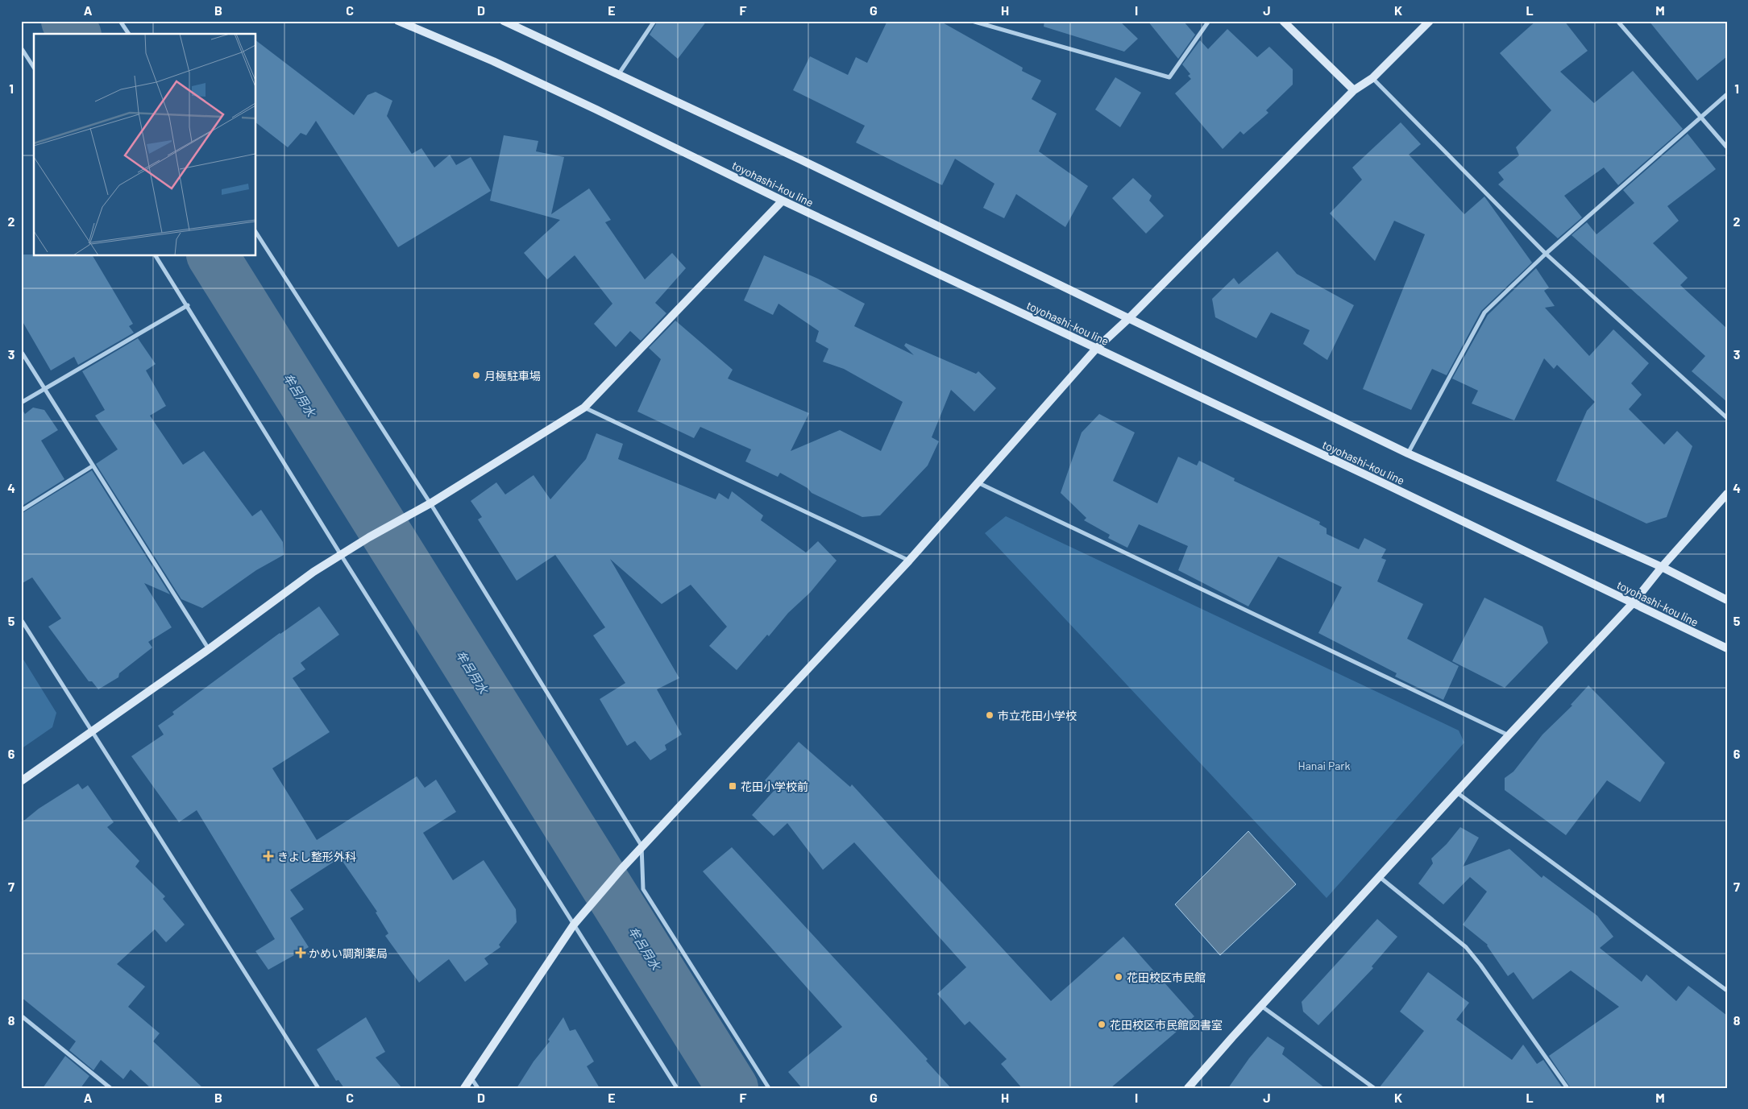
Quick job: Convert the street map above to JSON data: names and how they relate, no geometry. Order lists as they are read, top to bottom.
{
  "streets": {
    "street": ["toyohashi-kou line"]
  },
  "water": ["牟呂用水"],
  "parks": ["Hanai Park"],
  "places": {
    "other": [
      "月極駐車場",
      "市立花田小学校",
      "花田校区市民館",
      "花田校区市民館図書室"
    ],
    "transit": ["花田小学校前"],
    "health": ["きよし整形外科", "かめい調剤薬局"]
  },
  "grid": {
    "columns": [
      "A",
      "B",
      "C",
      "D",
      "E",
      "F",
      "G",
      "H",
      "I",
      "J",
      "K",
      "L",
      "M"
    ],
    "rows": [
      "1",
      "2",
      "3",
      "4",
      "5",
      "6",
      "7",
      "8"
    ]
  }
}
